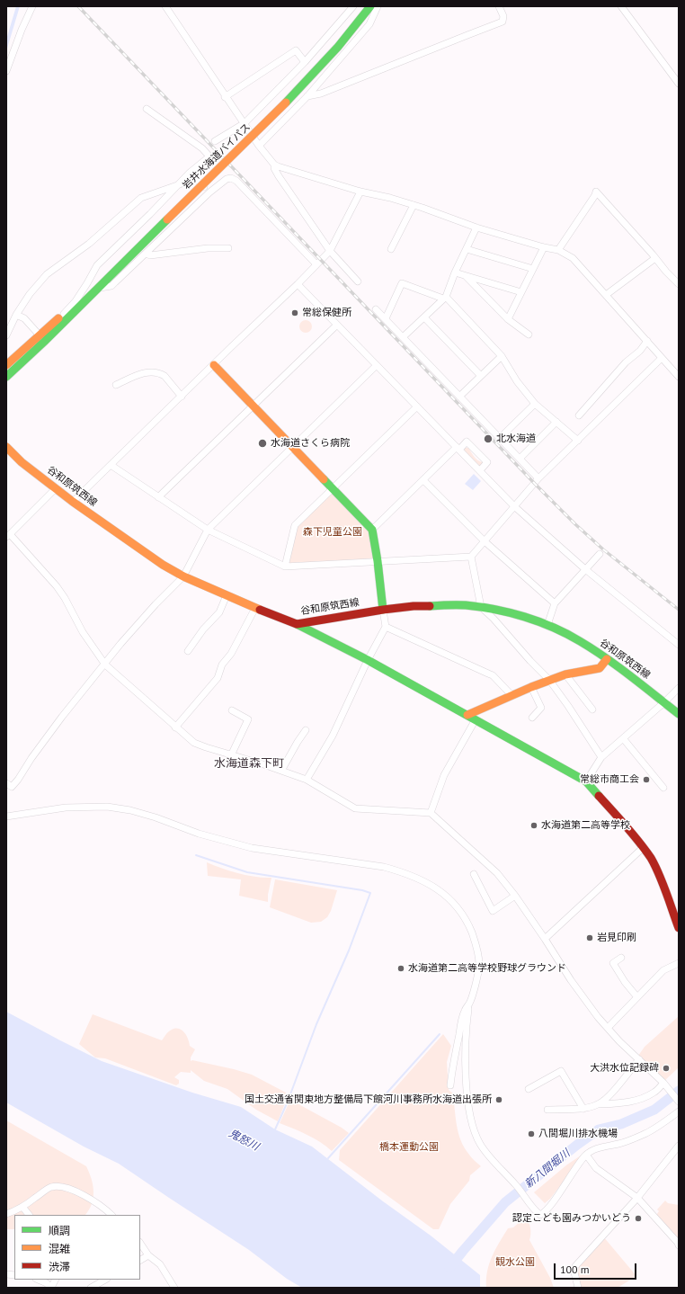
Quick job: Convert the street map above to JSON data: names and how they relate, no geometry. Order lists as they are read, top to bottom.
{
  "streets": {
    "main road": ["岩井水海道バイパス", "谷和原筑西線"]
  },
  "districts": ["水海道森下町"],
  "water": ["鬼怒川", "新八間堀川"],
  "parks": ["森下児童公園", "橋本運動公園", "観水公園"],
  "places": [
    "常総保健所",
    "北水海道",
    "水海道さくら病院",
    "常総市商工会",
    "水海道第二高等学校",
    "岩見印刷",
    "水海道第二高等学校野球グラウンド",
    "大洪水位記録碑",
    "国土交通省関東地方整備局下館河川事務所水海道出張所",
    "八間堀川排水機場",
    "認定こども園みつかいどう"
  ],
  "legend": ["順調", "混雑", "渋滞"],
  "scale_bar": "100 m"
}
